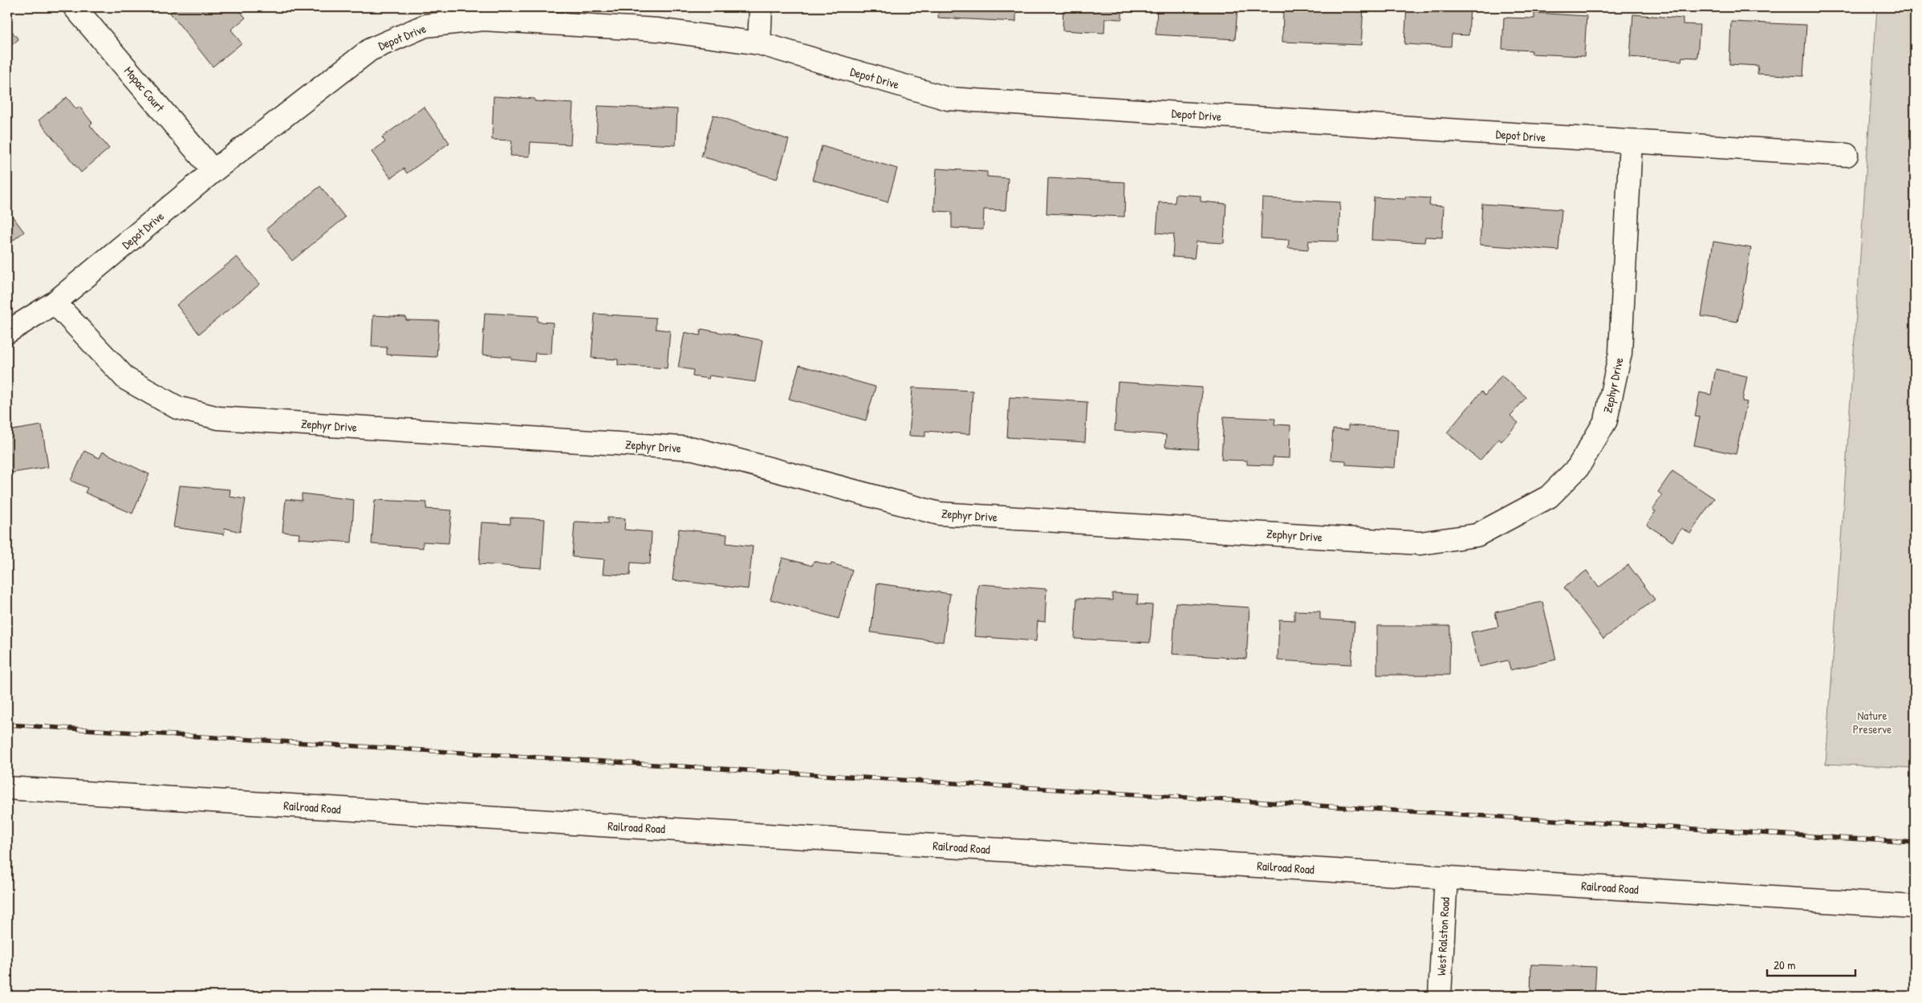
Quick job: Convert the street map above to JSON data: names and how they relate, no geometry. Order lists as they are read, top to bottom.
{
  "streets": {
    "street": [
      "Depot Drive",
      "Mopac Court",
      "Zephyr Drive",
      "Railroad Road",
      "West Ralston Road"
    ]
  },
  "crossings": [
    ["Depot Drive", "Mopac Court"],
    ["Depot Drive", "Zephyr Drive"],
    ["Railroad Road", "West Ralston Road"]
  ],
  "parks": ["Nature Preserve"],
  "scale_bar": "20 m"
}
